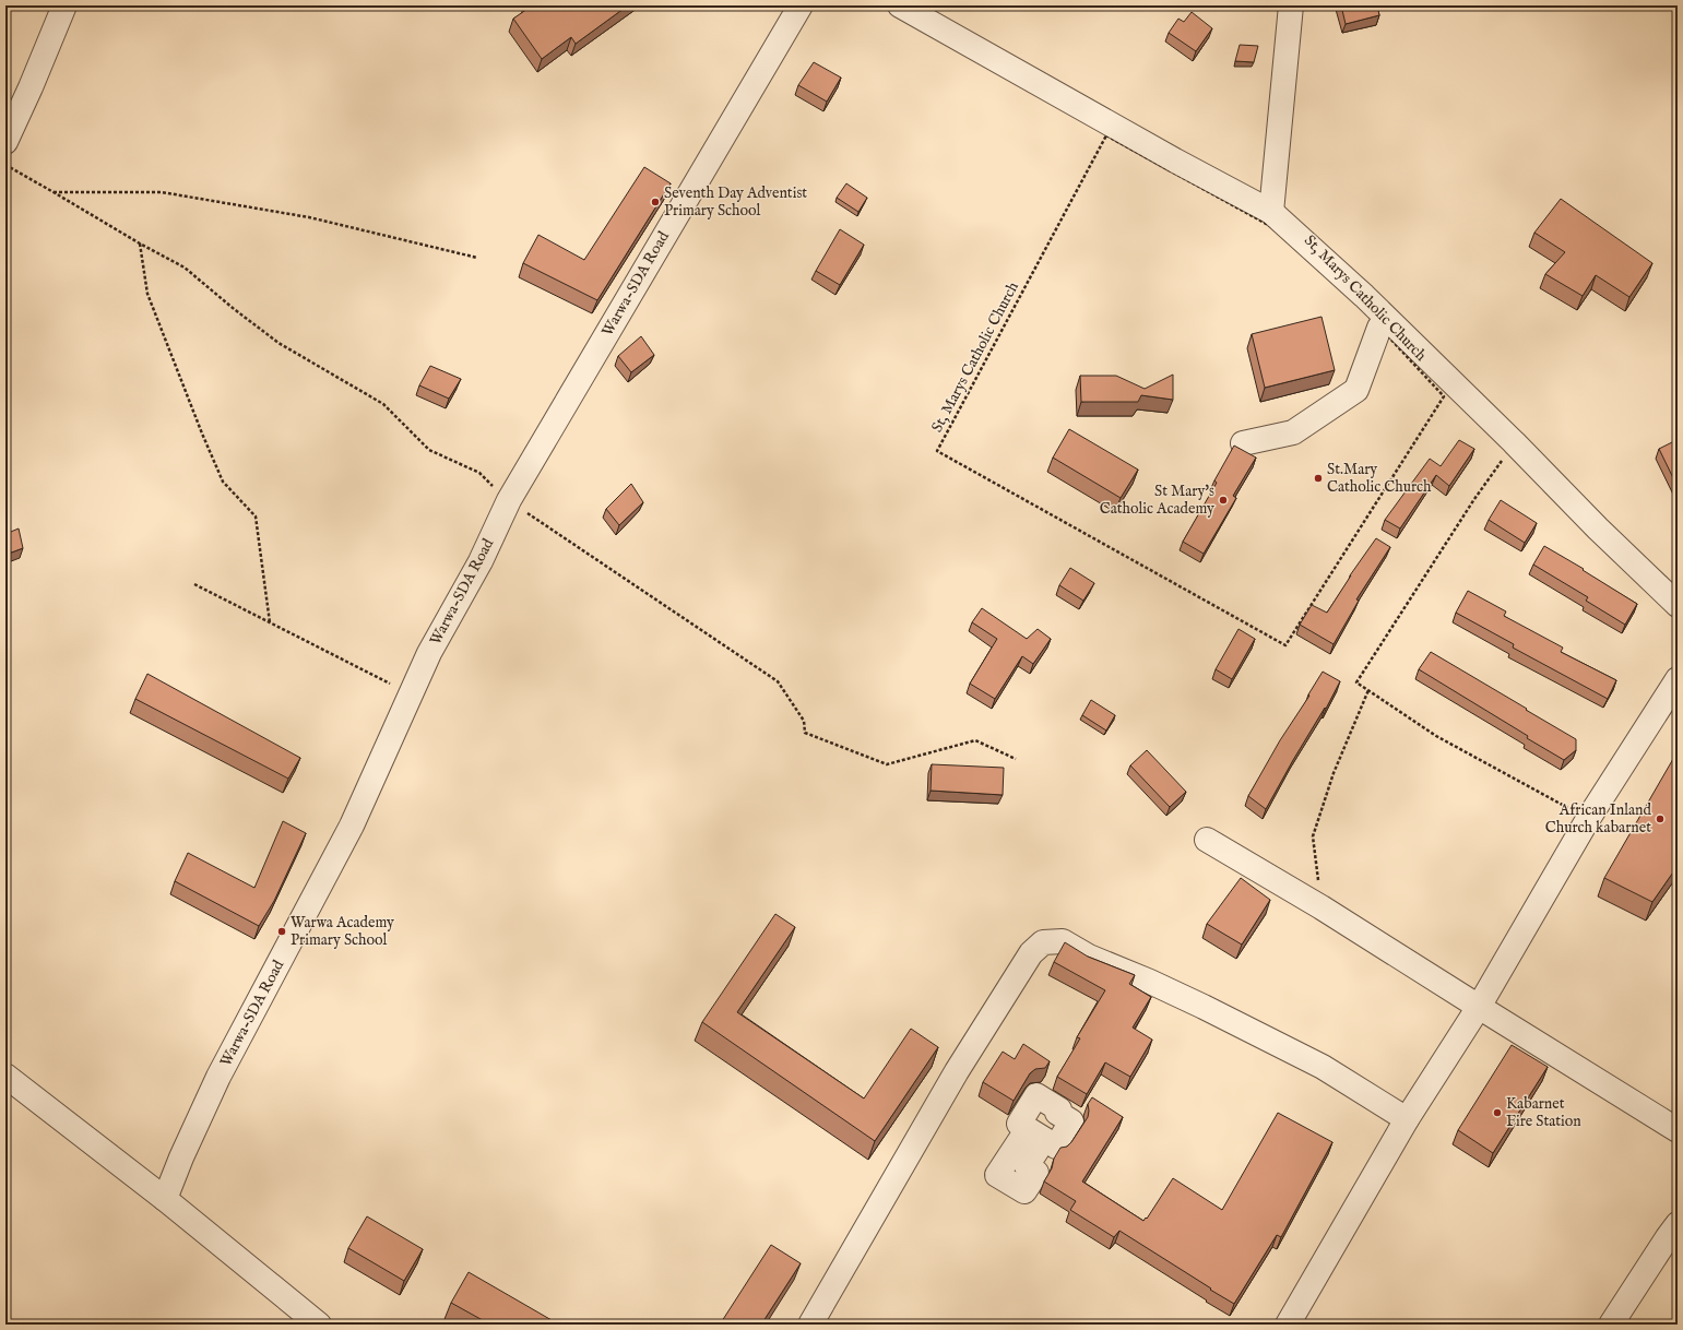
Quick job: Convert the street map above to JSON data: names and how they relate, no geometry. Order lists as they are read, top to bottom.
{
  "streets": {
    "street": ["Warwa-SDA Road"],
    "path": ["St, Marys Catholic Church"]
  },
  "places": [
    "Seventh Day Adventist Primary School",
    "St.Mary Catholic Church",
    "St Mary's Catholic Academy",
    "African Inland Church kabarnet",
    "Warwa Academy Primary School",
    "Kabarnet Fire Station"
  ]
}
